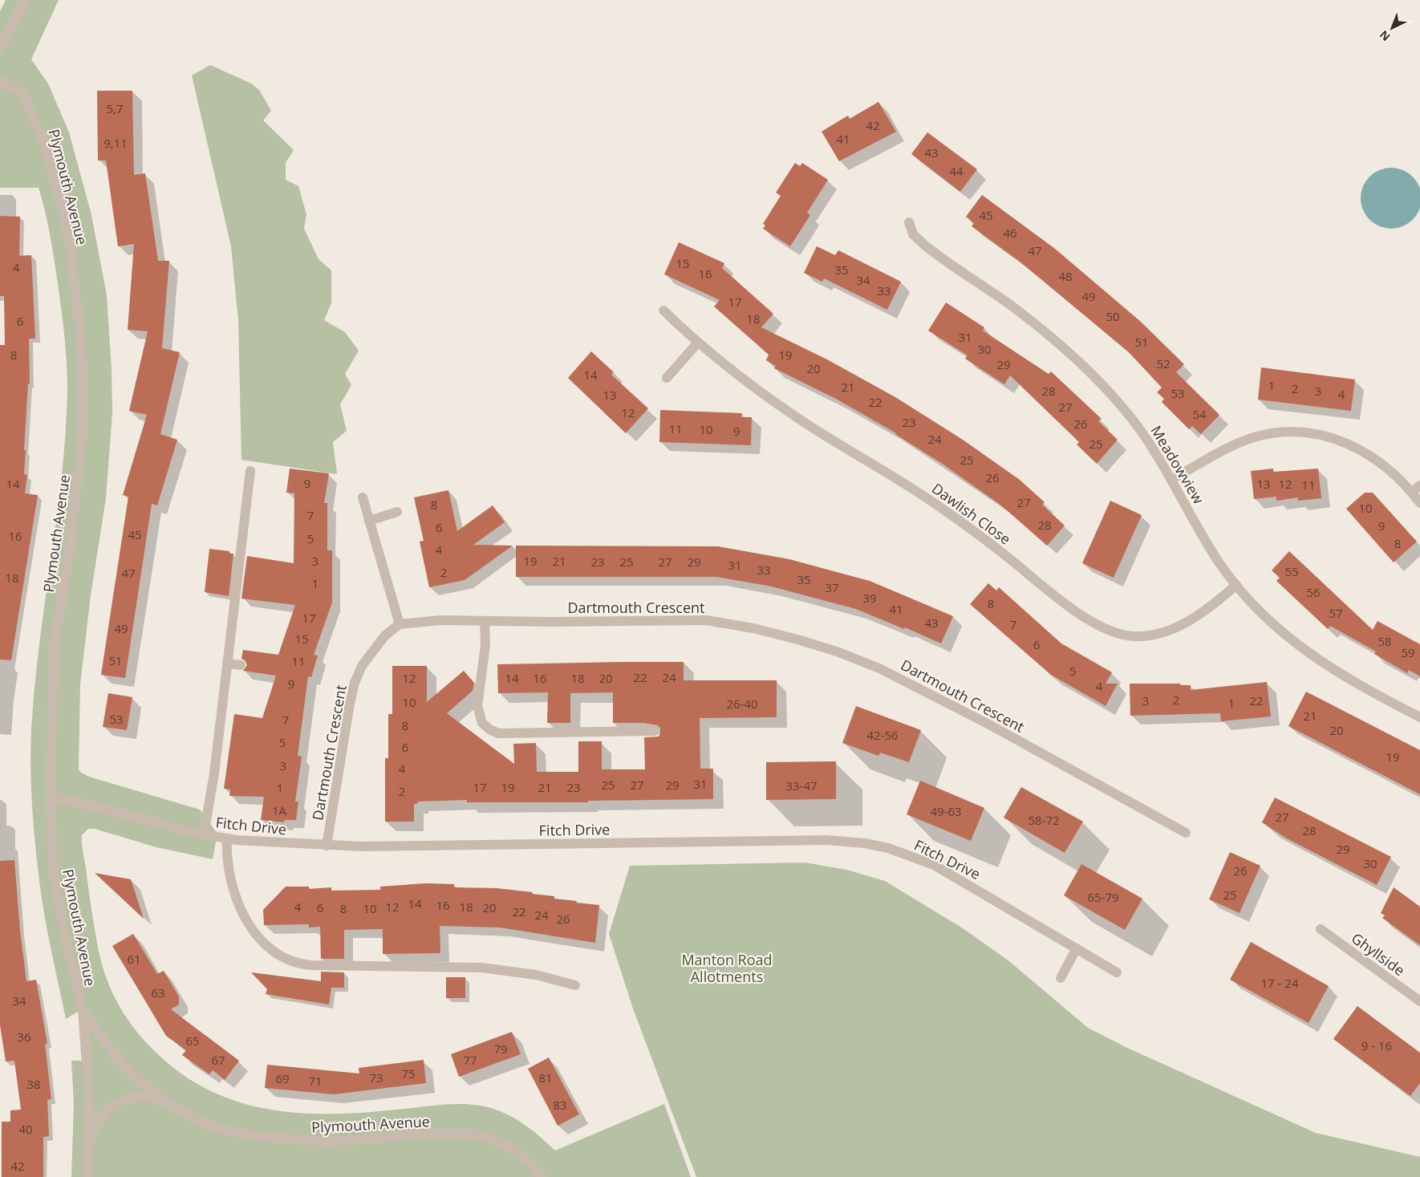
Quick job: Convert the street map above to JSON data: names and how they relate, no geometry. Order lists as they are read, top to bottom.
{
  "streets": {
    "street": [
      "Plymouth Avenue",
      "Meadowview",
      "Dawlish Close",
      "Dartmouth Crescent",
      "Fitch Drive",
      "Ghyllside"
    ]
  },
  "crossings": [
    ["Plymouth Avenue", "Fitch Drive"],
    ["Meadowview", "Dawlish Close"],
    ["Dartmouth Crescent", "Fitch Drive"]
  ],
  "parks": ["Manton Road Allotments"],
  "house_numbers": [
    "5,7",
    "42",
    "41",
    "9,11",
    "43",
    "44",
    "45",
    "46",
    "47",
    "15",
    "4",
    "35",
    "16",
    "48",
    "34",
    "33",
    "49",
    "17",
    "50",
    "18",
    "6",
    "31",
    "51",
    "30",
    "8",
    "19",
    "52",
    "29",
    "20",
    "14",
    "1",
    "21",
    "2",
    "28",
    "3",
    "53",
    "4",
    "13",
    "22",
    "27",
    "12",
    "54",
    "23",
    "26",
    "11",
    "10",
    "9",
    "24",
    "25",
    "25",
    "26",
    "9",
    "14",
    "13",
    "12",
    "11",
    "27",
    "8",
    "10",
    "7",
    "28",
    "9",
    "6",
    "45",
    "16",
    "5",
    "8",
    "4",
    "3",
    "19",
    "21",
    "23",
    "25",
    "27",
    "29",
    "31",
    "33",
    "55",
    "2",
    "47",
    "18",
    "35",
    "1",
    "37",
    "56",
    "39",
    "8",
    "41",
    "57",
    "17",
    "43",
    "7",
    "49",
    "15",
    "58",
    "6",
    "59",
    "51",
    "11",
    "5",
    "22",
    "24",
    "12",
    "14",
    "16",
    "18",
    "20",
    "9",
    "4",
    "2",
    "3",
    "22",
    "10",
    "1",
    "26-40",
    "21",
    "53",
    "7",
    "8",
    "20",
    "42-56",
    "5",
    "6",
    "19",
    "3",
    "4",
    "31",
    "25",
    "27",
    "29",
    "33-47",
    "17",
    "19",
    "21",
    "23",
    "1",
    "2",
    "1A",
    "49-63",
    "27",
    "58-72",
    "28",
    "29",
    "30",
    "26",
    "25",
    "65-79",
    "14",
    "16",
    "4",
    "12",
    "18",
    "6",
    "20",
    "8",
    "10",
    "22",
    "24",
    "26",
    "61",
    "17 - 24",
    "63",
    "34",
    "36",
    "65",
    "9 - 16",
    "79",
    "67",
    "77",
    "75",
    "73",
    "81",
    "69",
    "71",
    "38",
    "83",
    "40",
    "42"
  ],
  "north": "bottom left"
}
